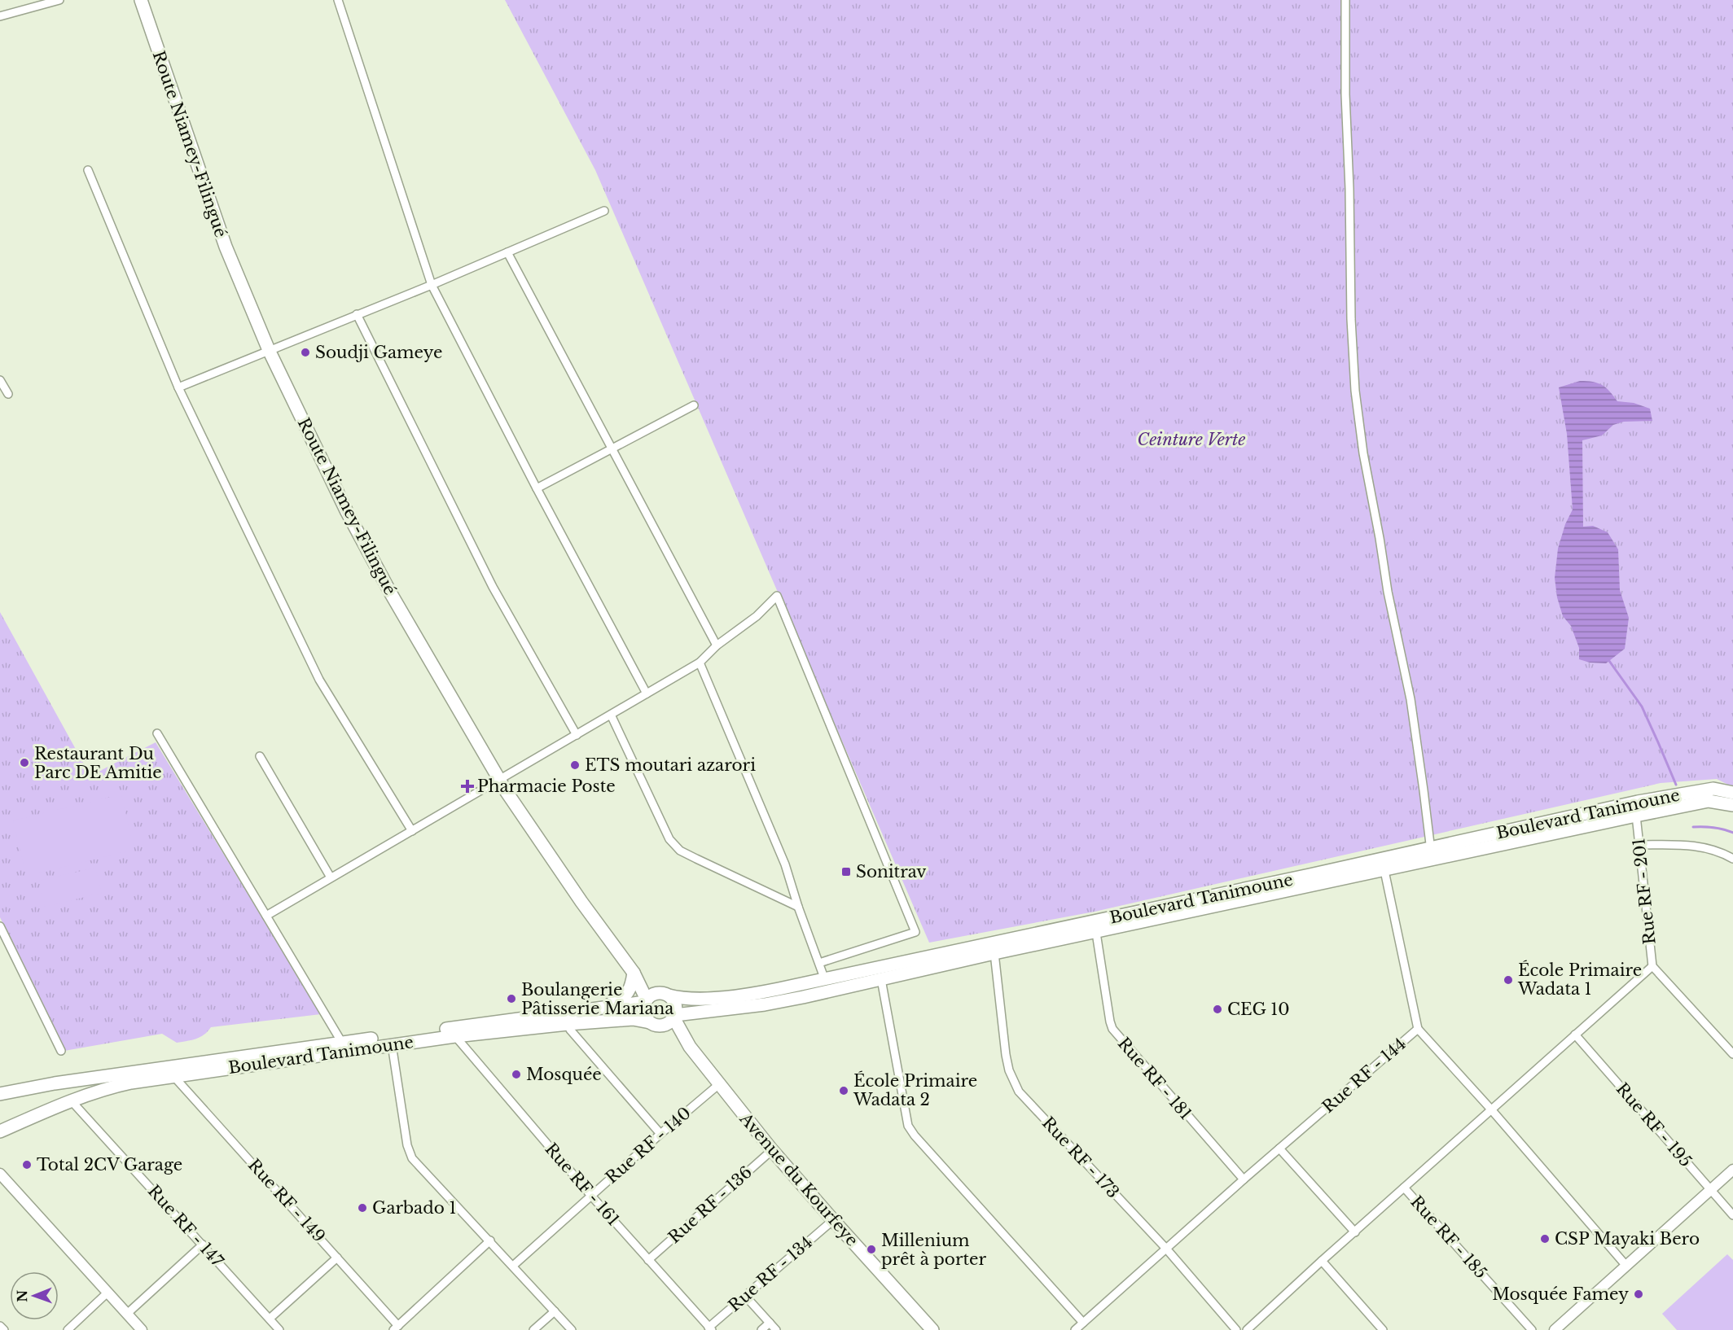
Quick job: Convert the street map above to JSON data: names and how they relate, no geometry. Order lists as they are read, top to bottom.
{
  "streets": {
    "main road": ["Route Niamey-Filingué", "Boulevard Tanimoune", "Avenue du Kourfeye"],
    "street": [
      "Rue RF - 201",
      "Rue RF - 144",
      "Rue RF - 181",
      "Rue RF - 195",
      "Rue RF - 140",
      "Rue RF - 173",
      "Rue RF - 161",
      "Rue RF - 149",
      "Rue RF - 136",
      "Rue RF - 147",
      "Rue RF - 185",
      "Rue RF - 134"
    ]
  },
  "crossings": [
    ["Route Niamey-Filingué", "Boulevard Tanimoune"],
    ["Route Niamey-Filingué", "Avenue du Kourfeye"],
    ["Boulevard Tanimoune", "Rue RF - 201"],
    ["Boulevard Tanimoune", "Rue RF - 181"],
    ["Boulevard Tanimoune", "Rue RF - 173"],
    ["Boulevard Tanimoune", "Avenue du Kourfeye"],
    ["Boulevard Tanimoune", "Rue RF - 161"],
    ["Boulevard Tanimoune", "Rue RF - 149"],
    ["Boulevard Tanimoune", "Rue RF - 147"],
    ["Rue RF - 144", "Rue RF - 181"],
    ["Rue RF - 144", "Rue RF - 173"],
    ["Rue RF - 140", "Avenue du Kourfeye"],
    ["Rue RF - 140", "Rue RF - 161"],
    ["Avenue du Kourfeye", "Rue RF - 136"],
    ["Avenue du Kourfeye", "Rue RF - 134"],
    ["Rue RF - 161", "Rue RF - 136"],
    ["Rue RF - 161", "Rue RF - 134"]
  ],
  "parks": ["Ceinture Verte"],
  "places": {
    "other": [
      "Soudji Gameye",
      "Restaurant Du Parc DE Amitie",
      "ETS moutari azarori",
      "École Primaire Wadata 1",
      "Boulangerie Pâtisserie Mariana",
      "CEG 10",
      "Mosquée",
      "École Primaire Wadata 2",
      "Total 2CV Garage",
      "Garbado 1",
      "CSP Mayaki Bero",
      "Millenium prêt à porter",
      "Mosquée Famey"
    ],
    "health": ["Pharmacie Poste"],
    "transit": ["Sonitrav"]
  },
  "north": "left"
}
